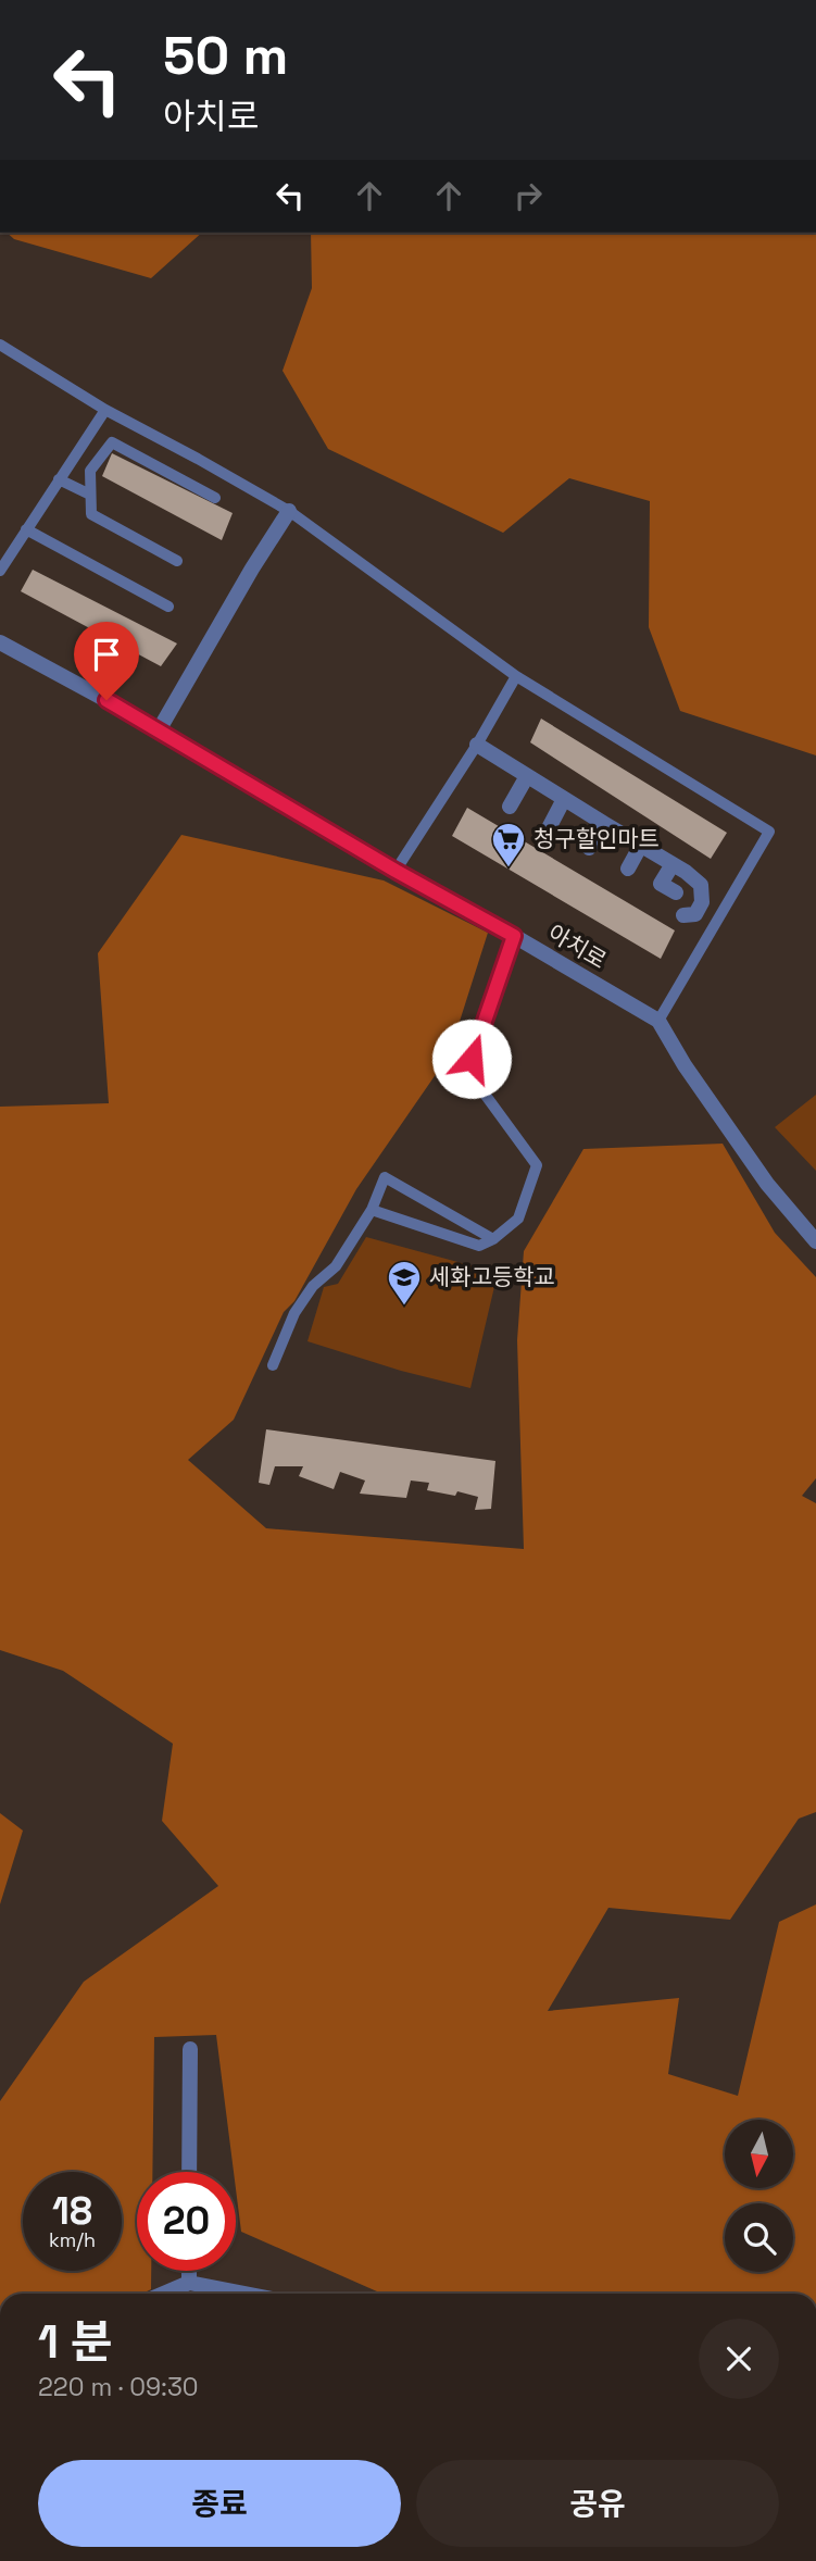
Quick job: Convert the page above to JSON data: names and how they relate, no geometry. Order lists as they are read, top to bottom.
{
  "streets": {
    "street": ["아치로"]
  },
  "places": {
    "supermarket": ["청구할인마트"],
    "school or university": ["세화고등학교"]
  },
  "north": "bottom",
  "page": {
    "turn": ["50 m", "아치로"],
    "speed": "18 km/h",
    "limit": "20",
    "heading": ["1 분", "220 m · 09:30"],
    "buttons": ["종료", "공유"]
  }
}
